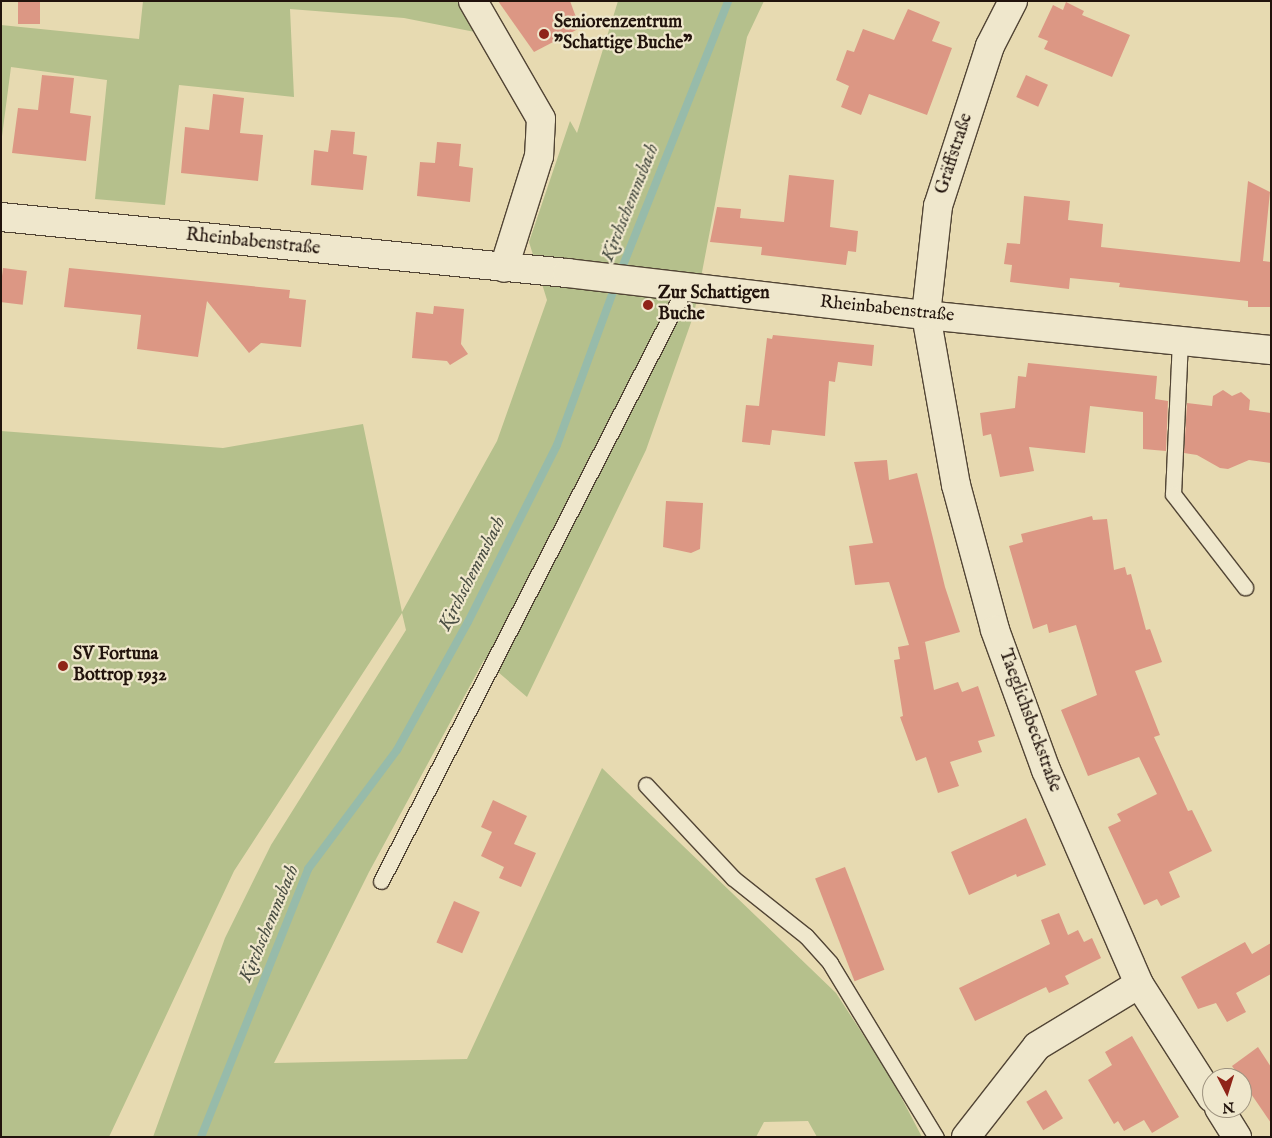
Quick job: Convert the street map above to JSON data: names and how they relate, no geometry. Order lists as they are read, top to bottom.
{
  "streets": {
    "street": ["Gräffstraße", "Rheinbabenstraße", "Taeglichsbeckstraße"]
  },
  "crossings": [
    ["Gräffstraße", "Rheinbabenstraße"],
    ["Gräffstraße", "Taeglichsbeckstraße"],
    ["Rheinbabenstraße", "Taeglichsbeckstraße"]
  ],
  "water": ["Kirchschemmsbach"],
  "places": ["Seniorenzentrum \"Schattige Buche\"", "Zur Schattigen Buche", "SV Fortuna Bottrop 1932"],
  "north": "bottom"
}
